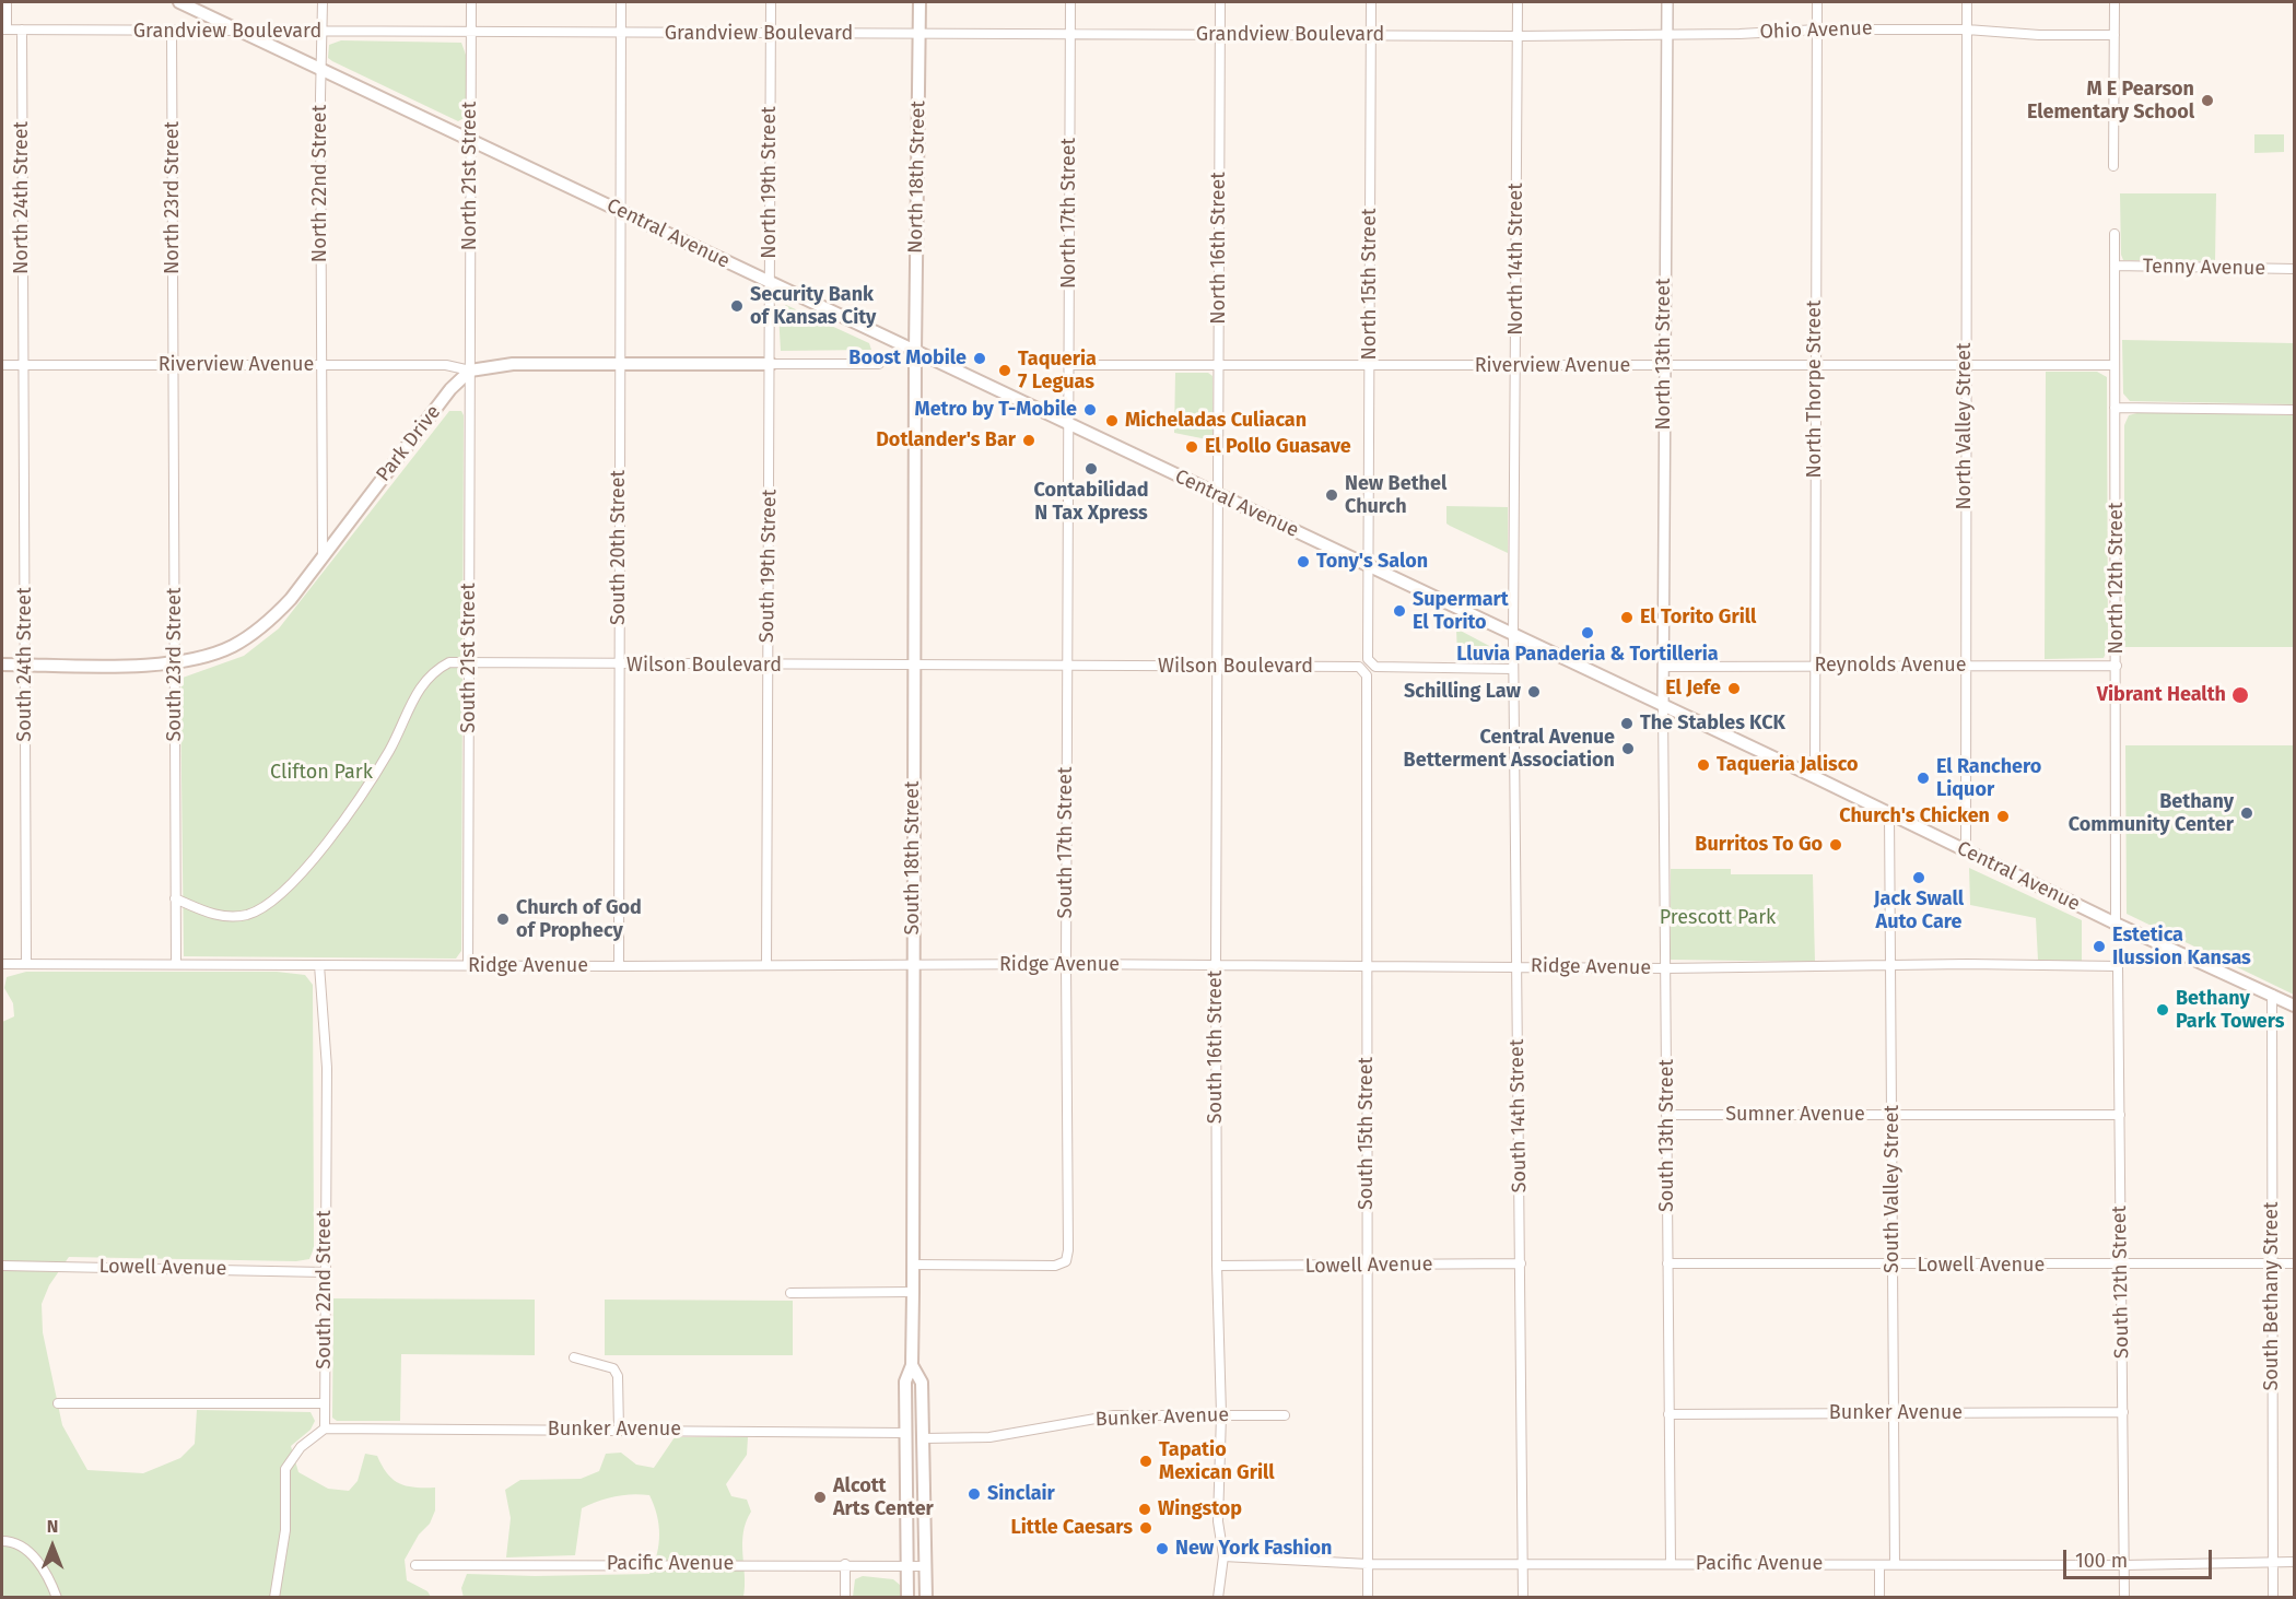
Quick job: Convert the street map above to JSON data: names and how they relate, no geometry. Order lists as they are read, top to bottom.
{
  "streets": {
    "main road": [
      "North 18th Street",
      "Central Avenue",
      "Park Drive",
      "South 18th Street"
    ],
    "street": [
      "Ohio Avenue",
      "Grandview Boulevard",
      "North 21st Street",
      "North 19th Street",
      "North 22nd Street",
      "North 24th Street",
      "North 23rd Street",
      "North 17th Street",
      "North 16th Street",
      "North 14th Street",
      "Tenny Avenue",
      "North 15th Street",
      "North 13th Street",
      "Riverview Avenue",
      "North Thorpe Street",
      "North Valley Street",
      "South 20th Street",
      "South 19th Street",
      "North 12th Street",
      "South 21st Street",
      "South 24th Street",
      "South 23rd Street",
      "Wilson Boulevard",
      "Reynolds Avenue",
      "South 17th Street",
      "Ridge Avenue",
      "South 16th Street",
      "Sumner Avenue",
      "South 14th Street",
      "South 15th Street",
      "South 13th Street",
      "South Valley Street",
      "Lowell Avenue",
      "South 12th Street",
      "South 22nd Street",
      "South Bethany Street",
      "Bunker Avenue",
      "Pacific Avenue"
    ]
  },
  "crossings": [
    ["Ohio Avenue", "Grandview Boulevard"],
    ["Ohio Avenue", "North 14th Street"],
    ["Ohio Avenue", "North 13th Street"],
    ["Ohio Avenue", "North Thorpe Street"],
    ["Ohio Avenue", "North Valley Street"],
    ["Grandview Boulevard", "North 21st Street"],
    ["Grandview Boulevard", "North 18th Street"],
    ["Grandview Boulevard", "North 19th Street"],
    ["Grandview Boulevard", "North 22nd Street"],
    ["Grandview Boulevard", "North 24th Street"],
    ["Grandview Boulevard", "North 23rd Street"],
    ["Grandview Boulevard", "North 17th Street"],
    ["Grandview Boulevard", "Central Avenue"],
    ["Grandview Boulevard", "North 16th Street"],
    ["Grandview Boulevard", "North 14th Street"],
    ["Grandview Boulevard", "North 15th Street"],
    ["Grandview Boulevard", "South 20th Street"],
    ["North 21st Street", "Central Avenue"],
    ["North 21st Street", "South 21st Street"],
    ["North 18th Street", "Central Avenue"],
    ["North 18th Street", "South 18th Street"],
    ["North 19th Street", "Central Avenue"],
    ["North 19th Street", "South 19th Street"],
    ["North 22nd Street", "Central Avenue"],
    ["North 22nd Street", "Riverview Avenue"],
    ["North 24th Street", "Riverview Avenue"],
    ["North 24th Street", "South 24th Street"],
    ["North 23rd Street", "Riverview Avenue"],
    ["North 23rd Street", "South 23rd Street"],
    ["North 17th Street", "Central Avenue"],
    ["North 17th Street", "Riverview Avenue"],
    ["North 17th Street", "South 17th Street"],
    ["Central Avenue", "North 16th Street"],
    ["Central Avenue", "North 14th Street"],
    ["Central Avenue", "North 15th Street"],
    ["Central Avenue", "North 13th Street"],
    ["Central Avenue", "North Thorpe Street"],
    ["Central Avenue", "North Valley Street"],
    ["Central Avenue", "South 20th Street"],
    ["Central Avenue", "North 12th Street"],
    ["Central Avenue", "South 17th Street"],
    ["Central Avenue", "South 18th Street"],
    ["Central Avenue", "South 16th Street"],
    ["Central Avenue", "South 14th Street"],
    ["Central Avenue", "South 13th Street"],
    ["Central Avenue", "South Valley Street"],
    ["Central Avenue", "South Bethany Street"],
    ["North 16th Street", "Riverview Avenue"],
    ["North 16th Street", "South 16th Street"],
    ["North 14th Street", "Riverview Avenue"],
    ["North 14th Street", "South 14th Street"],
    ["Tenny Avenue", "North 12th Street"],
    ["North 15th Street", "Riverview Avenue"],
    ["North 13th Street", "Riverview Avenue"],
    ["North 13th Street", "Reynolds Avenue"],
    ["North 13th Street", "South 13th Street"],
    ["Riverview Avenue", "North Thorpe Street"],
    ["Riverview Avenue", "North Valley Street"],
    ["Riverview Avenue", "Park Drive"],
    ["Riverview Avenue", "North 12th Street"],
    ["Riverview Avenue", "South 21st Street"],
    ["Riverview Avenue", "South 24th Street"],
    ["Riverview Avenue", "South 23rd Street"],
    ["North Thorpe Street", "Reynolds Avenue"],
    ["North Valley Street", "Reynolds Avenue"],
    ["Park Drive", "South 21st Street"],
    ["Park Drive", "South 24th Street"],
    ["Park Drive", "South 23rd Street"],
    ["South 20th Street", "Wilson Boulevard"],
    ["South 20th Street", "Ridge Avenue"],
    ["South 19th Street", "Wilson Boulevard"],
    ["South 19th Street", "Ridge Avenue"],
    ["North 12th Street", "Reynolds Avenue"],
    ["South 21st Street", "Wilson Boulevard"],
    ["South 21st Street", "Ridge Avenue"],
    ["South 24th Street", "Ridge Avenue"],
    ["South 23rd Street", "Wilson Boulevard"],
    ["South 23rd Street", "Ridge Avenue"],
    ["Wilson Boulevard", "South 17th Street"],
    ["Wilson Boulevard", "South 18th Street"],
    ["Wilson Boulevard", "South 16th Street"],
    ["Wilson Boulevard", "South 15th Street"],
    ["South 17th Street", "South 18th Street"],
    ["South 17th Street", "Ridge Avenue"],
    ["South 18th Street", "Ridge Avenue"],
    ["South 18th Street", "Bunker Avenue"],
    ["South 18th Street", "Pacific Avenue"],
    ["Ridge Avenue", "South 16th Street"],
    ["Ridge Avenue", "South 14th Street"],
    ["Ridge Avenue", "South 15th Street"],
    ["Ridge Avenue", "South 13th Street"],
    ["Ridge Avenue", "South Valley Street"],
    ["Ridge Avenue", "South 12th Street"],
    ["Ridge Avenue", "South 22nd Street"],
    ["South 16th Street", "Lowell Avenue"],
    ["South 16th Street", "Bunker Avenue"],
    ["South 16th Street", "Pacific Avenue"],
    ["Sumner Avenue", "South 13th Street"],
    ["Sumner Avenue", "South Valley Street"],
    ["Sumner Avenue", "South 12th Street"],
    ["South 14th Street", "Lowell Avenue"],
    ["South 14th Street", "Pacific Avenue"],
    ["South 15th Street", "Lowell Avenue"],
    ["South 15th Street", "Pacific Avenue"],
    ["South 13th Street", "Lowell Avenue"],
    ["South 13th Street", "Bunker Avenue"],
    ["South 13th Street", "Pacific Avenue"],
    ["South Valley Street", "Lowell Avenue"],
    ["South Valley Street", "Bunker Avenue"],
    ["South Valley Street", "Pacific Avenue"],
    ["Lowell Avenue", "South 12th Street"],
    ["Lowell Avenue", "South 22nd Street"],
    ["Lowell Avenue", "South Bethany Street"],
    ["South 12th Street", "Bunker Avenue"],
    ["South 12th Street", "Pacific Avenue"],
    ["South 22nd Street", "Bunker Avenue"],
    ["South Bethany Street", "Pacific Avenue"]
  ],
  "parks": ["Clifton Park", "Prescott Park"],
  "places": [
    "M E Pearson Elementary School",
    "Security Bank of Kansas City",
    "Boost Mobile",
    "Taqueria 7 Leguas",
    "Metro by T-Mobile",
    "Micheladas Culiacan",
    "Dotlander's Bar",
    "El Pollo Guasave",
    "Contabilidad N Tax Xpress",
    "New Bethel Church",
    "Tony's Salon",
    "Supermart El Torito",
    "El Torito Grill",
    "Lluvia Panaderia & Tortilleria",
    "El Jefe",
    "Schilling Law",
    "Vibrant Health",
    "The Stables KCK",
    "Central Avenue Betterment Association",
    "Taqueria Jalisco",
    "El Ranchero Liquor",
    "Bethany Community Center",
    "Church's Chicken",
    "Burritos To Go",
    "Jack Swall Auto Care",
    "Church of God of Prophecy",
    "Estetica Ilussion Kansas",
    "Bethany Park Towers",
    "Tapatio Mexican Grill",
    "Sinclair",
    "Alcott Arts Center",
    "Wingstop",
    "Little Caesars",
    "New York Fashion"
  ],
  "scale_bar": "100 m",
  "north": "top"
}
